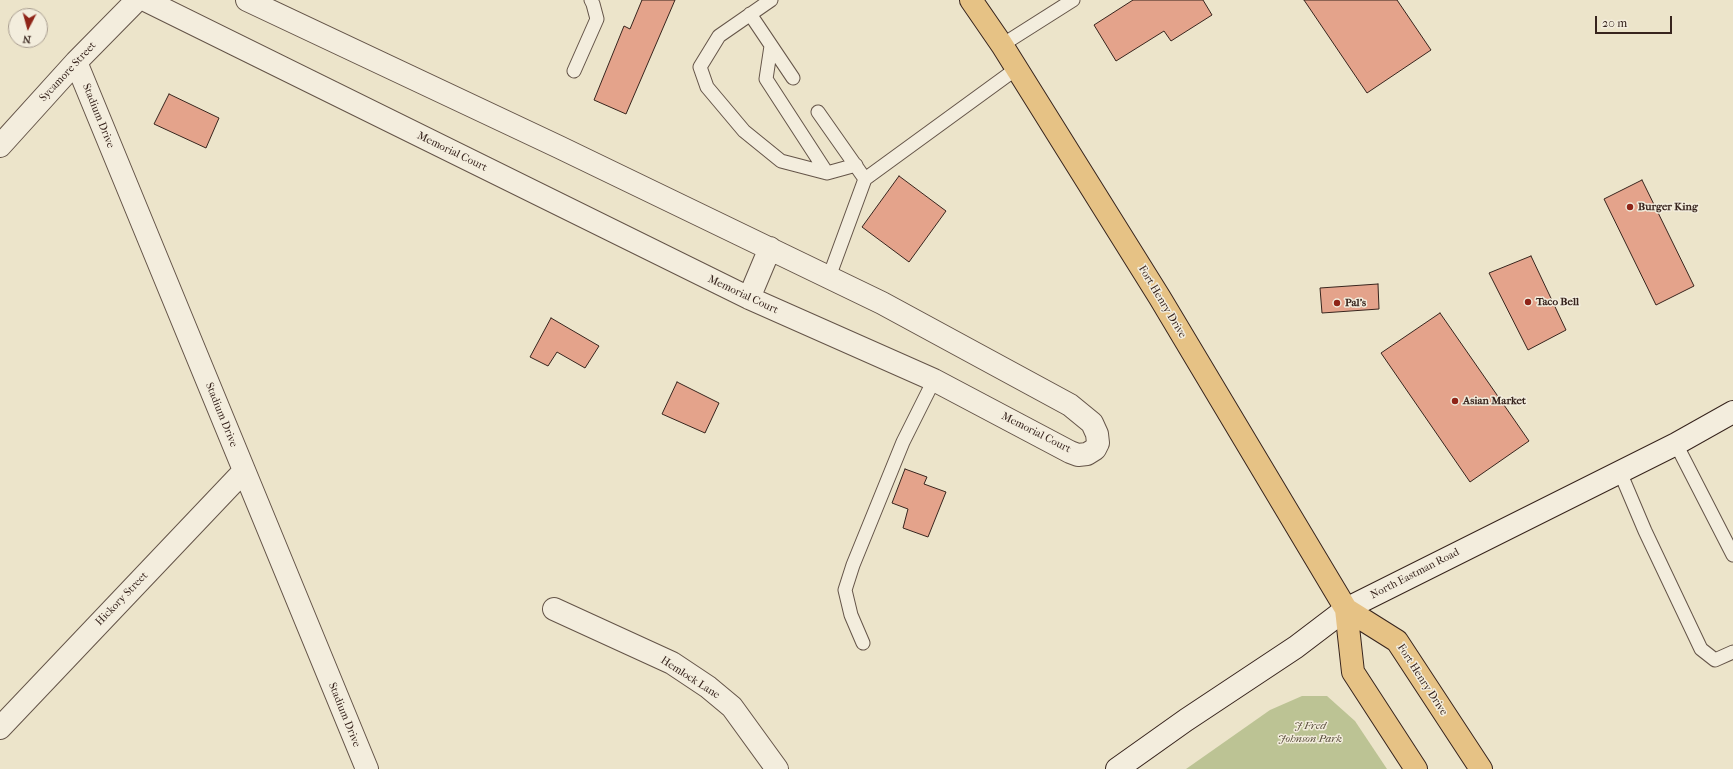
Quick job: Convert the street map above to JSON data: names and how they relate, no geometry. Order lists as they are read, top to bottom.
{
  "streets": {
    "main road": ["Fort Henry Drive"],
    "street": [
      "Sycamore Street",
      "Stadium Drive",
      "Memorial Court",
      "North Eastman Road",
      "Hickory Street",
      "Hemlock Lane"
    ]
  },
  "crossings": [
    ["Sycamore Street", "Stadium Drive"],
    ["Stadium Drive", "Hickory Street"],
    ["Fort Henry Drive", "North Eastman Road"]
  ],
  "parks": ["J Fred Johnson Park"],
  "places": [
    "Burger King",
    "Taco Bell",
    "Pal's",
    "Asian Market"
  ],
  "scale_bar": "20 m",
  "north": "bottom"
}
